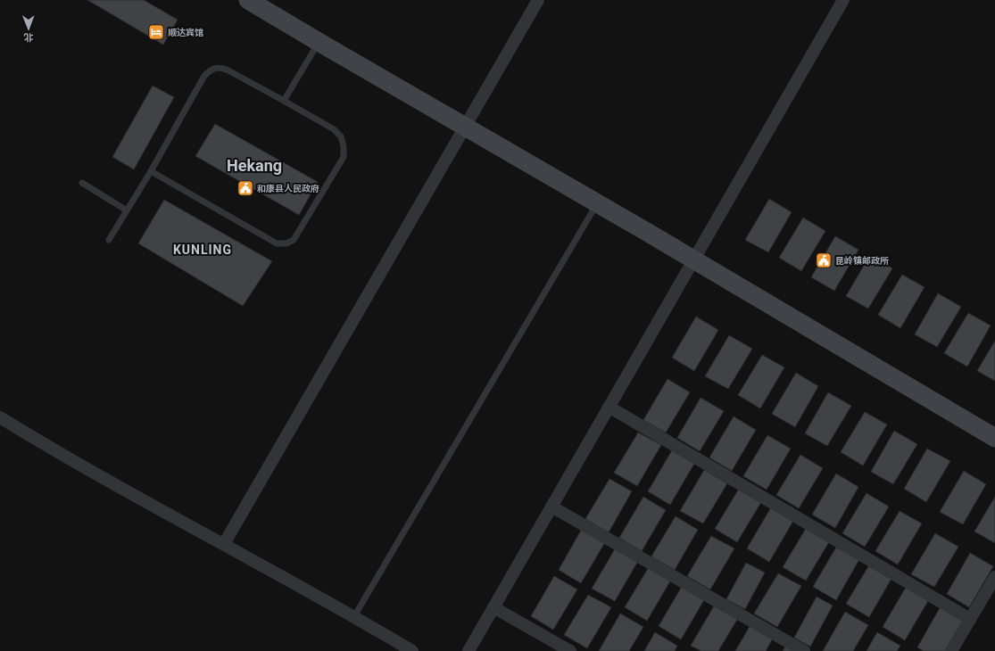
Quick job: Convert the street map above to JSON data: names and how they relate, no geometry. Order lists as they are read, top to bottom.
{
  "districts": ["Hekang", "KUNLING"],
  "places": {
    "hotel": ["顺达宾馆"],
    "public building": ["和康县人民政府", "昆岭镇邮政所"]
  },
  "north": "bottom"
}
